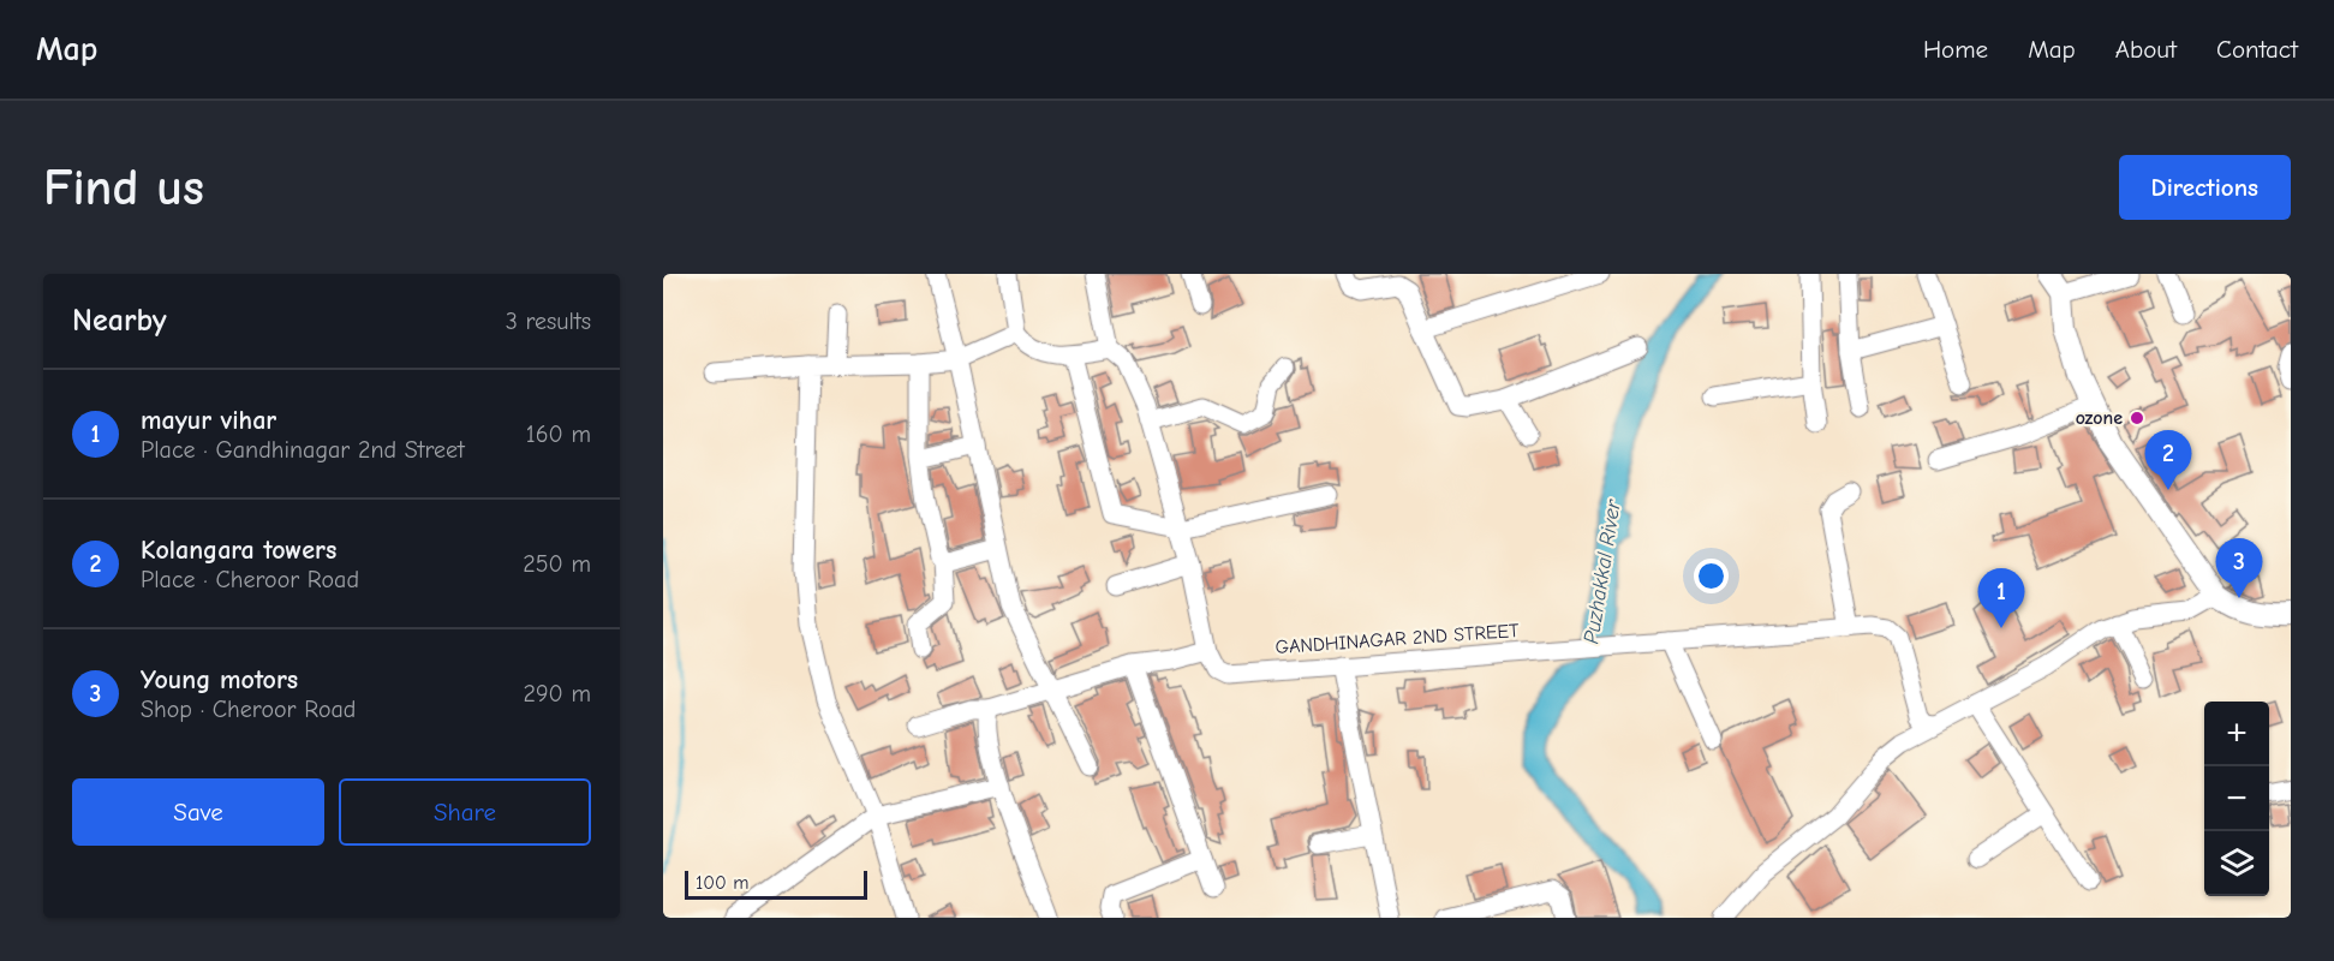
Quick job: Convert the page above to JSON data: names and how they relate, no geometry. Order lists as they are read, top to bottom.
{
  "streets": {
    "street": ["GANDHINAGAR 2ND STREET"]
  },
  "water": ["Puzhakkal River"],
  "places": ["ozone"],
  "scale_bar": "100 m",
  "page": {
    "header": "Map",
    "nav": [
      "Home",
      "Map",
      "About",
      "Contact"
    ],
    "buttons": [
      "Directions",
      ["Save", "Share"]
    ],
    "title": "Find us",
    "heading": ["Nearby", "3 results"],
    "list": [
      {
        "mark": "1",
        "name": "mayur vihar",
        "note": "Place · Gandhinagar 2nd Street",
        "value": "160 m"
      },
      {
        "mark": "2",
        "name": "Kolangara towers",
        "note": "Place · Cheroor Road",
        "value": "250 m"
      },
      {
        "mark": "3",
        "name": "Young motors",
        "note": "Shop · Cheroor Road",
        "value": "290 m"
      }
    ],
    "pins": ["2", "3", "1"],
    "map_buttons": ["+", "−"],
    "scale": "100 m"
  }
}
